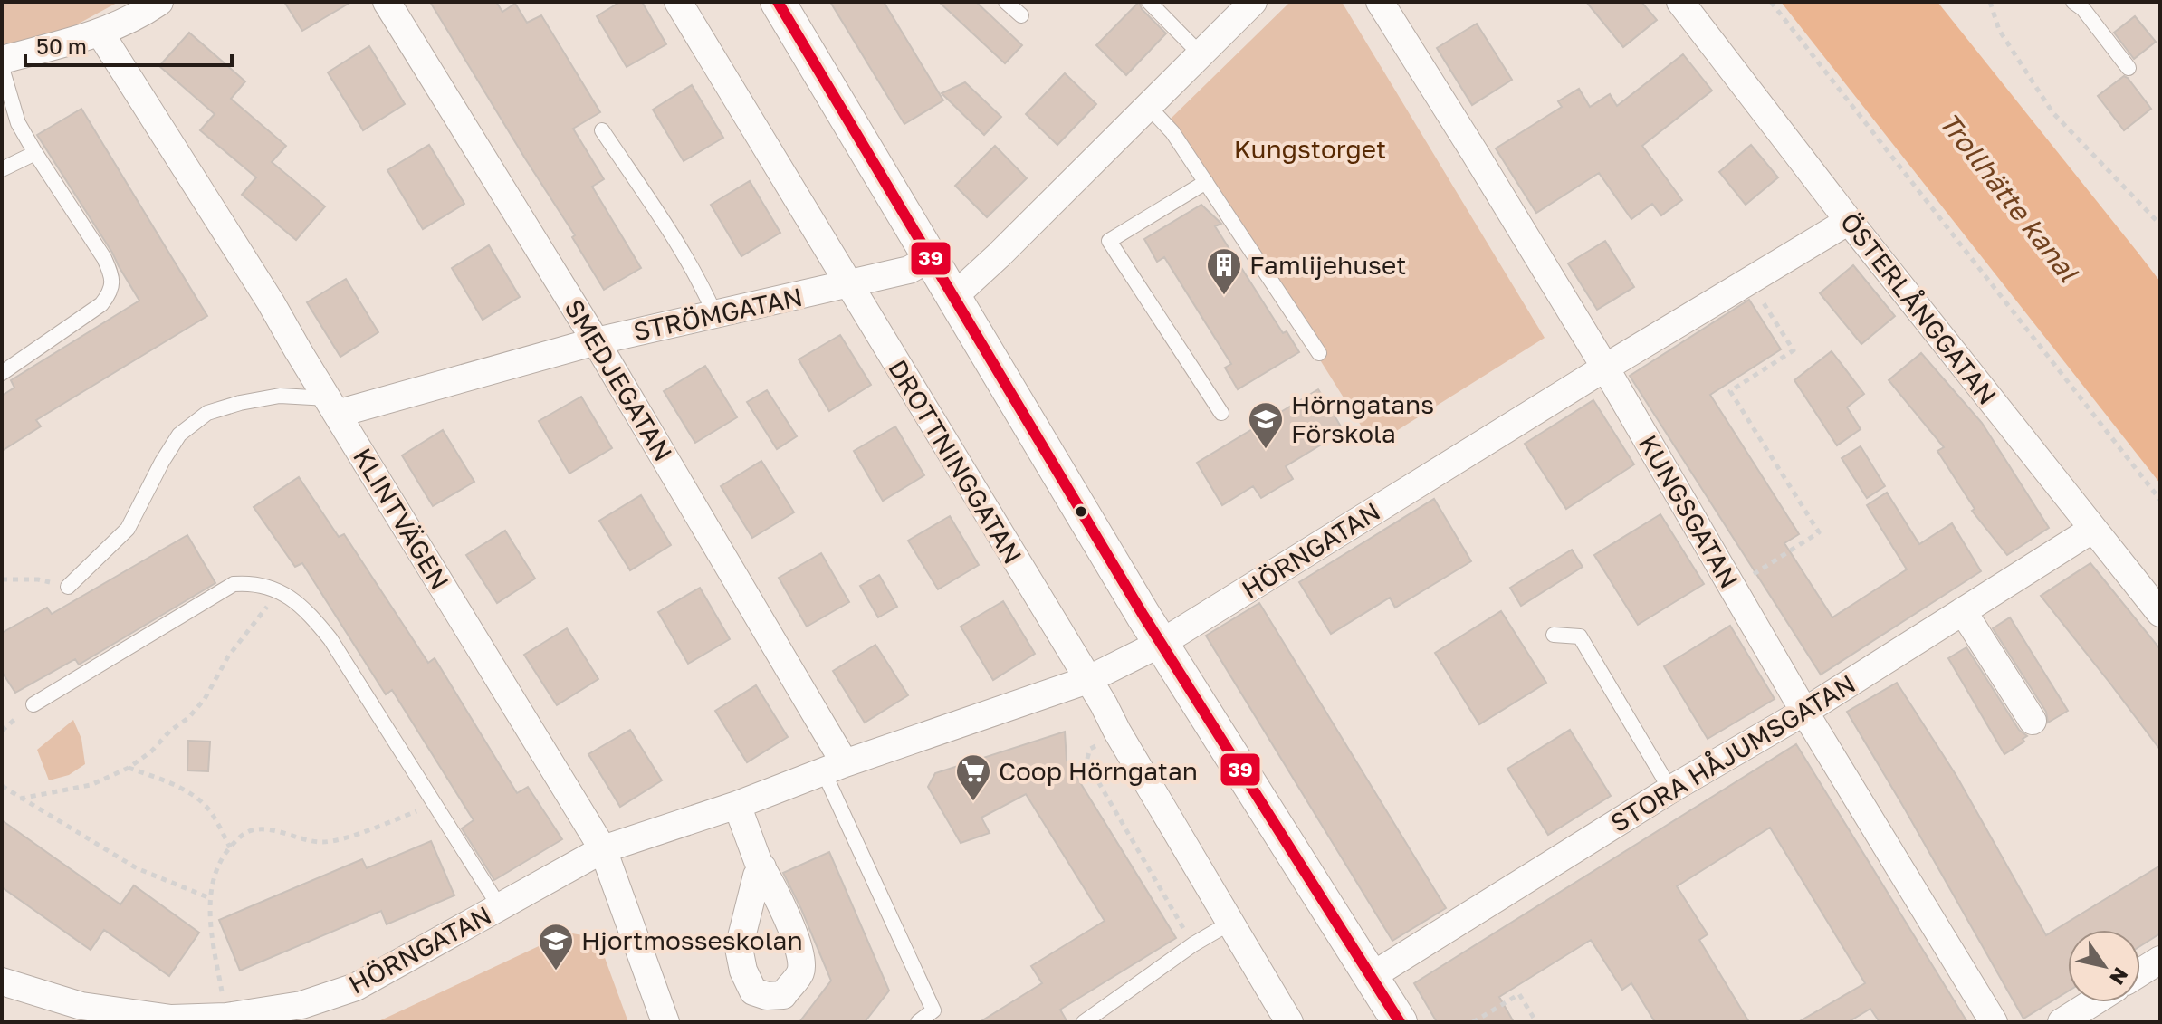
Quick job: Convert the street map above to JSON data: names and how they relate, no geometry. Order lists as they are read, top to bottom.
{
  "streets": {
    "street": [
      "ÖSTERLÅNGGATAN",
      "STRÖMGATAN",
      "SMEDJEGATAN",
      "DROTTNINGGATAN",
      "KUNGSGATAN",
      "KLINTVÄGEN",
      "HÖRNGATAN",
      "STORA HÅJUMSGATAN"
    ]
  },
  "crossings": [
    ["ÖSTERLÅNGGATAN", "HÖRNGATAN"],
    ["ÖSTERLÅNGGATAN", "STORA HÅJUMSGATAN"],
    ["STRÖMGATAN", "SMEDJEGATAN"],
    ["STRÖMGATAN", "DROTTNINGGATAN"],
    ["STRÖMGATAN", "KLINTVÄGEN"],
    ["SMEDJEGATAN", "HÖRNGATAN"],
    ["DROTTNINGGATAN", "HÖRNGATAN"],
    ["KUNGSGATAN", "HÖRNGATAN"],
    ["KUNGSGATAN", "STORA HÅJUMSGATAN"],
    ["KLINTVÄGEN", "HÖRNGATAN"]
  ],
  "water": ["Trollhätte kanal"],
  "parks": ["Kungstorget"],
  "places": {
    "building": ["Famlijehuset"],
    "school or university": ["Hörngatans Förskola", "Hjortmosseskolan"],
    "supermarket": ["Coop Hörngatan"]
  },
  "lines": ["transit line 39"],
  "scale_bar": "50 m",
  "north": "bottom right"
}
